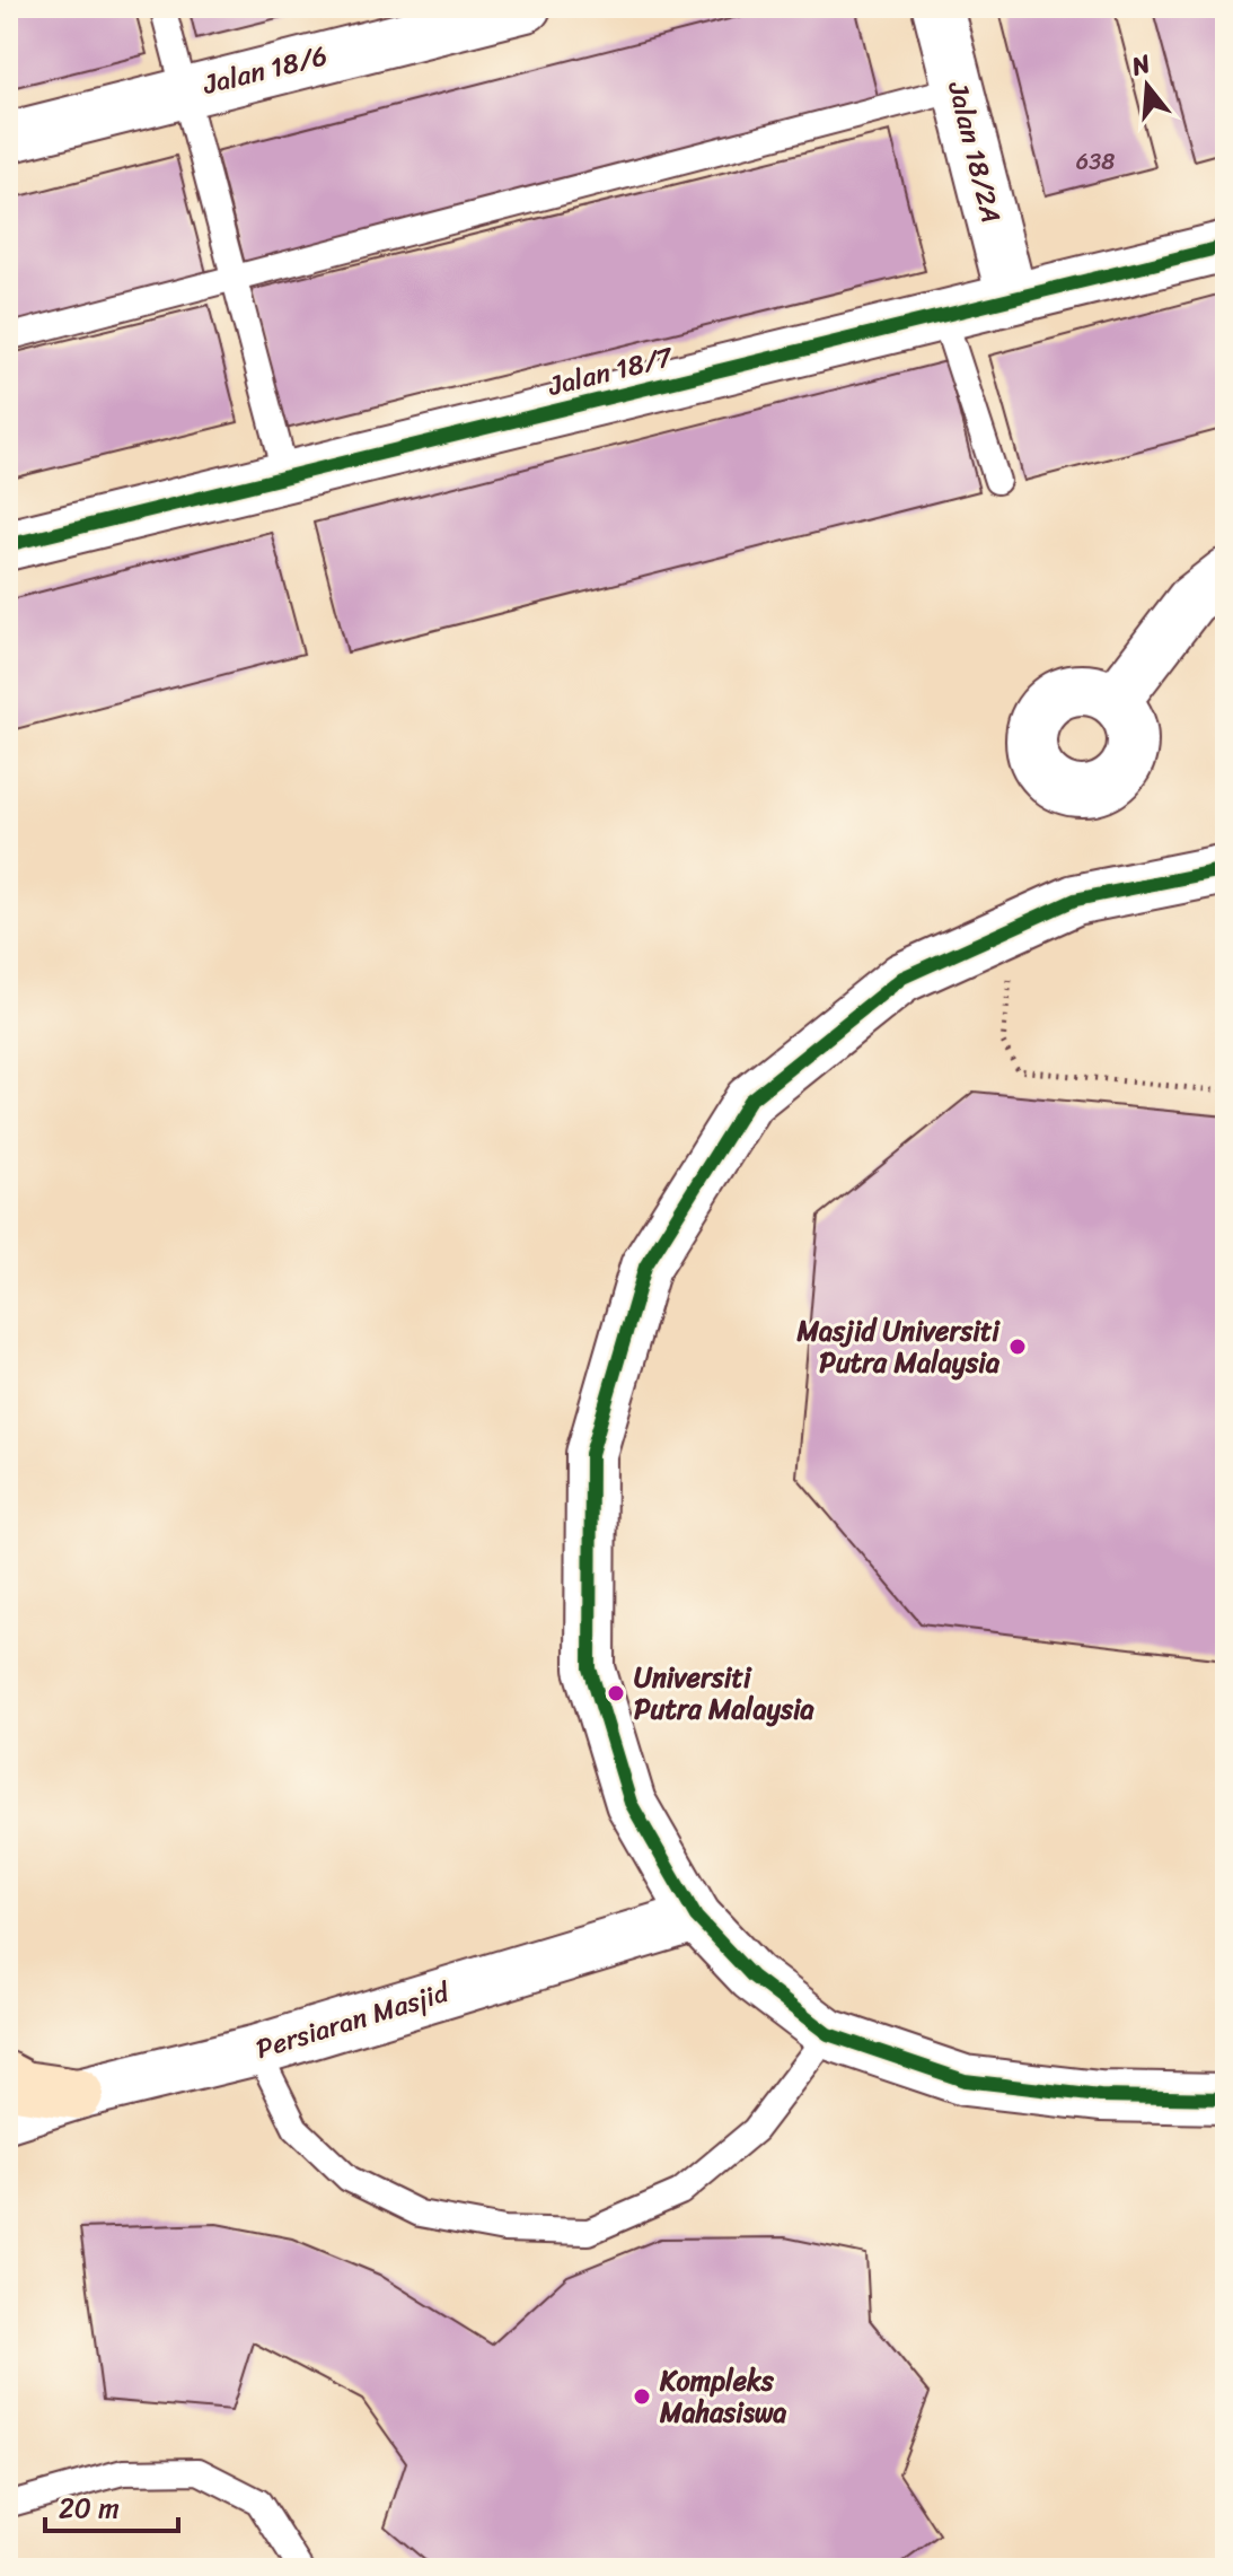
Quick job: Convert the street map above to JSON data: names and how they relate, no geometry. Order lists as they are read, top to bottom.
{
  "streets": {
    "street": [
      "Jalan 18/6",
      "Jalan 18/2A",
      "Jalan 18/7",
      "Persiaran Masjid"
    ]
  },
  "crossings": [
    ["Jalan 18/2A", "Jalan 18/7"]
  ],
  "places": ["Masjid Universiti Putra Malaysia", "Universiti Putra Malaysia", "Kompleks Mahasiswa"],
  "house_numbers": ["638"],
  "scale_bar": "20 m",
  "north": "top"
}
